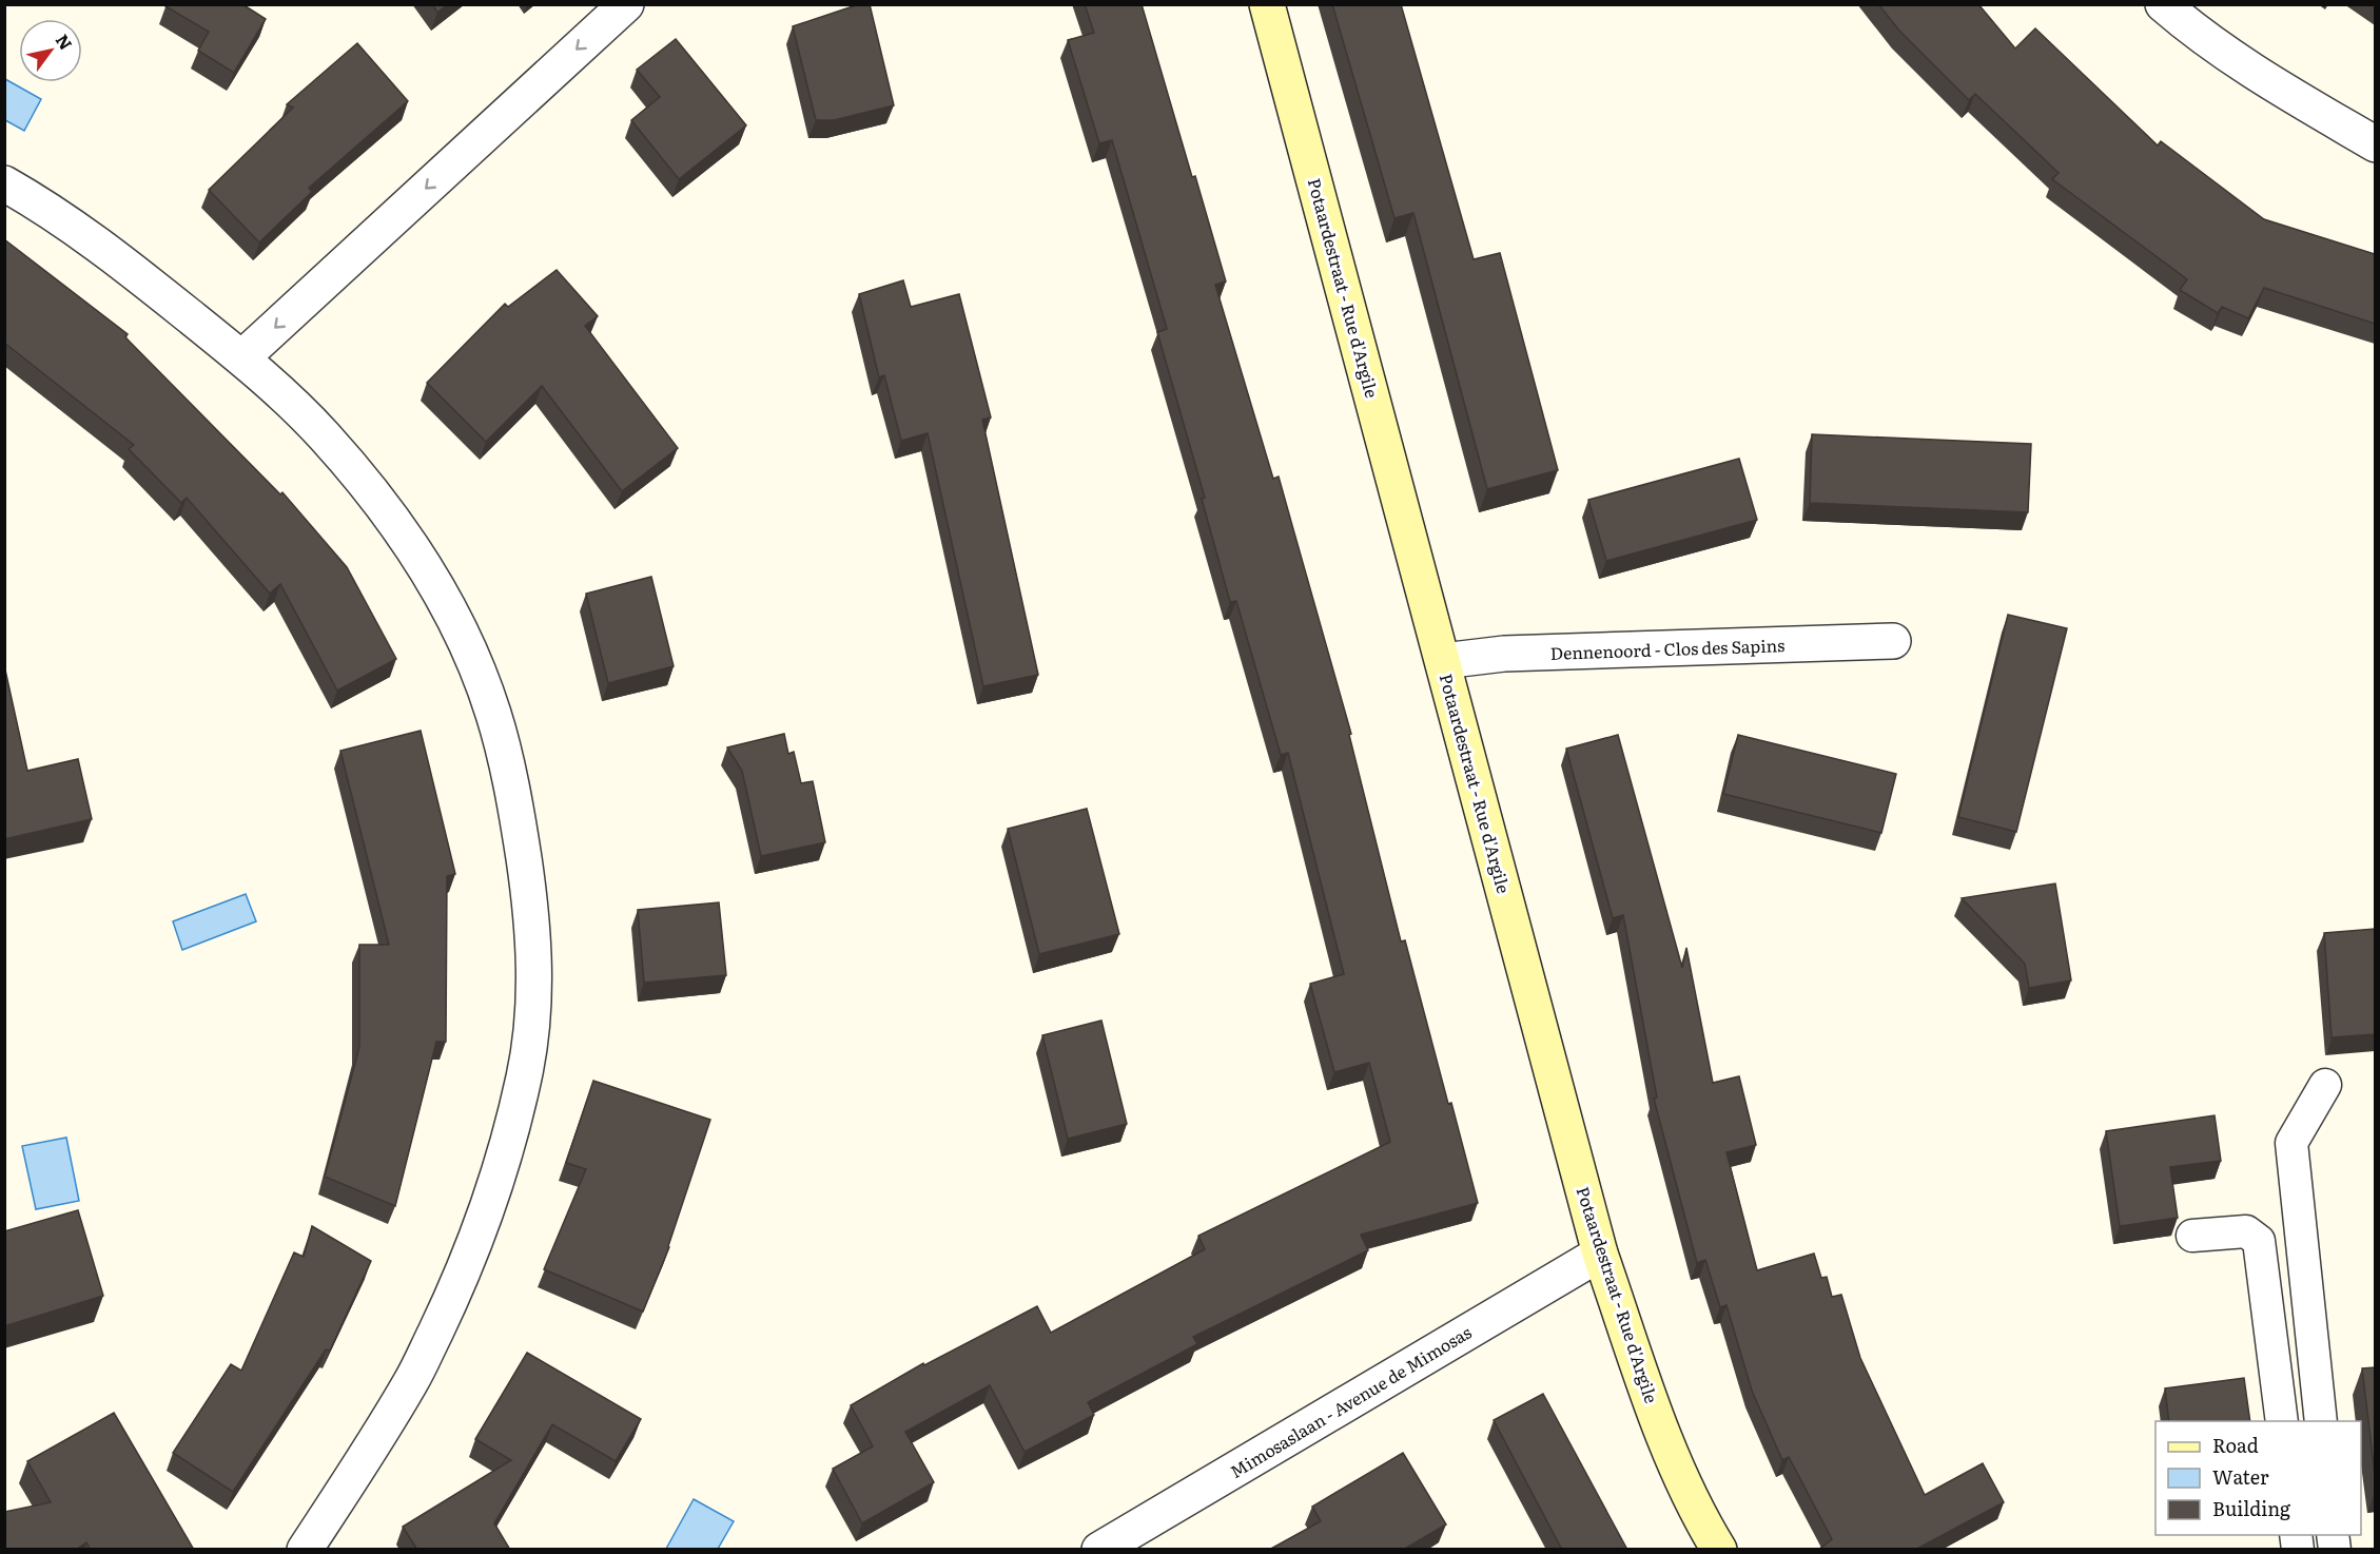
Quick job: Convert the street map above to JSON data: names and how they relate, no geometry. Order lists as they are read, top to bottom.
{
  "streets": {
    "street": ["Potaardestraat - Rue d'Argile", "Dennenoord - Clos des Sapins", "Mimosaslaan - Avenue de Mimosas"]
  },
  "crossings": [
    ["Potaardestraat - Rue d'Argile", "Dennenoord - Clos des Sapins"],
    ["Potaardestraat - Rue d'Argile", "Mimosaslaan - Avenue de Mimosas"]
  ],
  "legend": ["Road", "Water", "Building"],
  "north": "top right"
}
